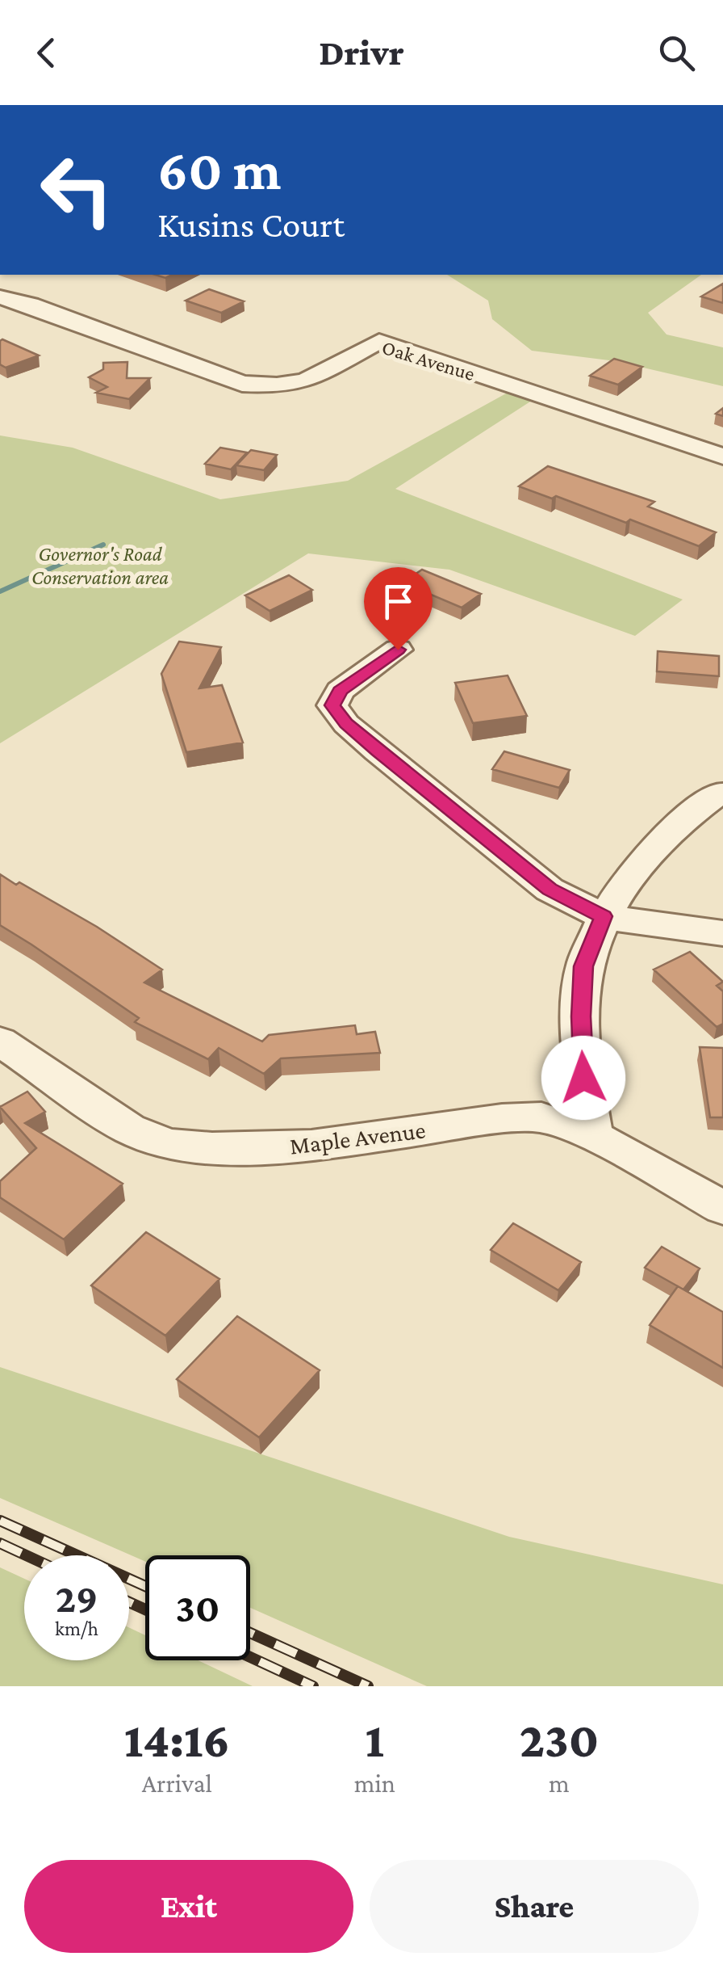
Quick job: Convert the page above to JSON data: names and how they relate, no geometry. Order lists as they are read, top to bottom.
{
  "streets": {
    "street": ["Oak Avenue", "Maple Avenue"]
  },
  "parks": ["Governor's Road Conservation area"],
  "page": {
    "header": "Drivr",
    "turn": ["60 m", "Kusins Court"],
    "speed": "29 km/h",
    "limit": "30",
    "eta": [
      "14:16",
      "Arrival",
      "1",
      "min",
      "230",
      "m"
    ],
    "buttons": ["Exit", "Share"]
  }
}
